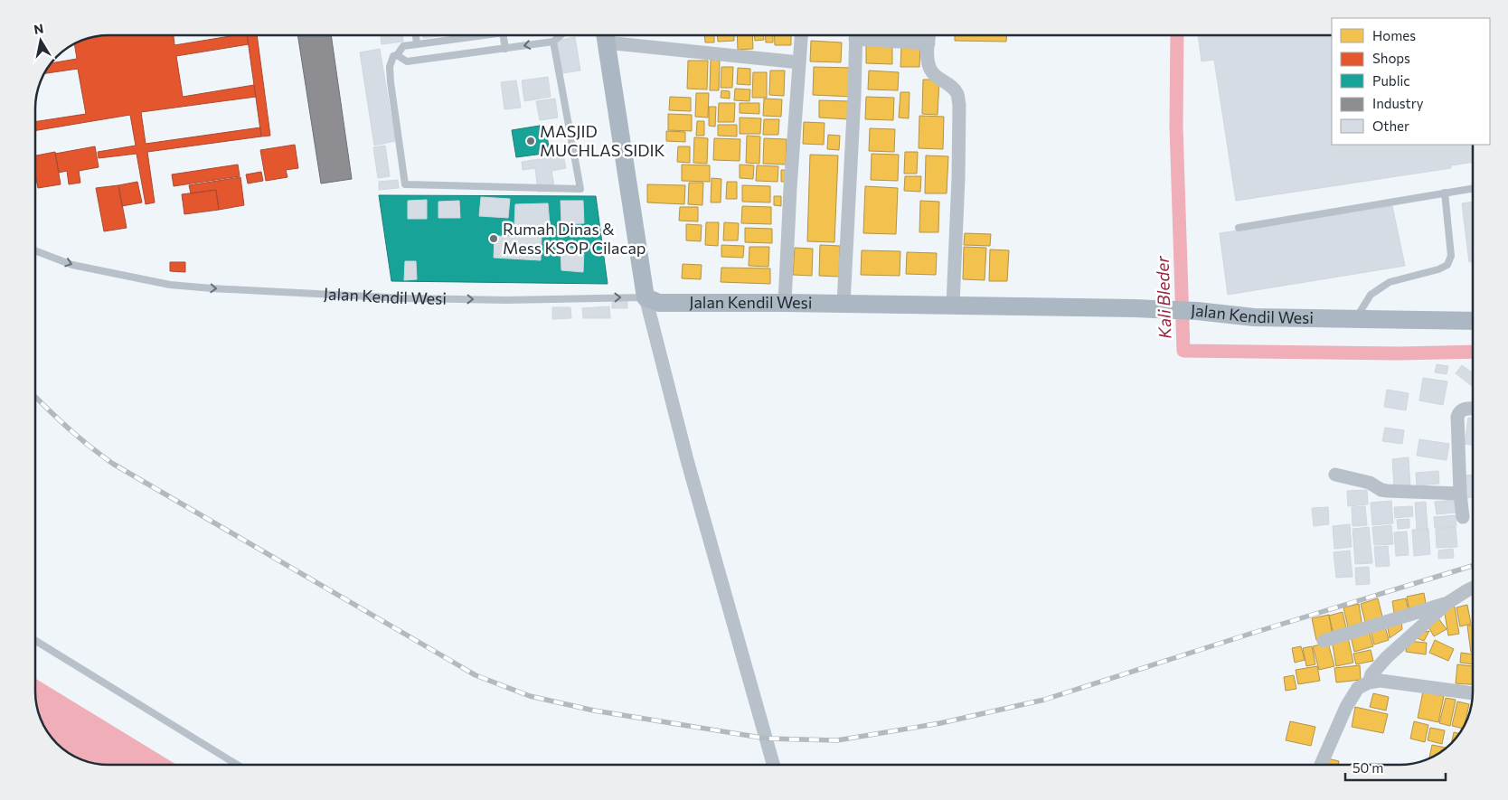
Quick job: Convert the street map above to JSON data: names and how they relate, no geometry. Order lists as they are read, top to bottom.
{
  "streets": {
    "main road": ["Jalan Kendil Wesi"]
  },
  "one_way": ["Jalan Kendil Wesi"],
  "water": ["Kali Bleder"],
  "places": ["MASJID MUCHLAS SIDIK", "Rumah Dinas & Mess KSOP Cilacap"],
  "legend": [
    "Homes",
    "Shops",
    "Public",
    "Industry",
    "Other"
  ],
  "scale_bar": "50 m",
  "north": "top"
}
